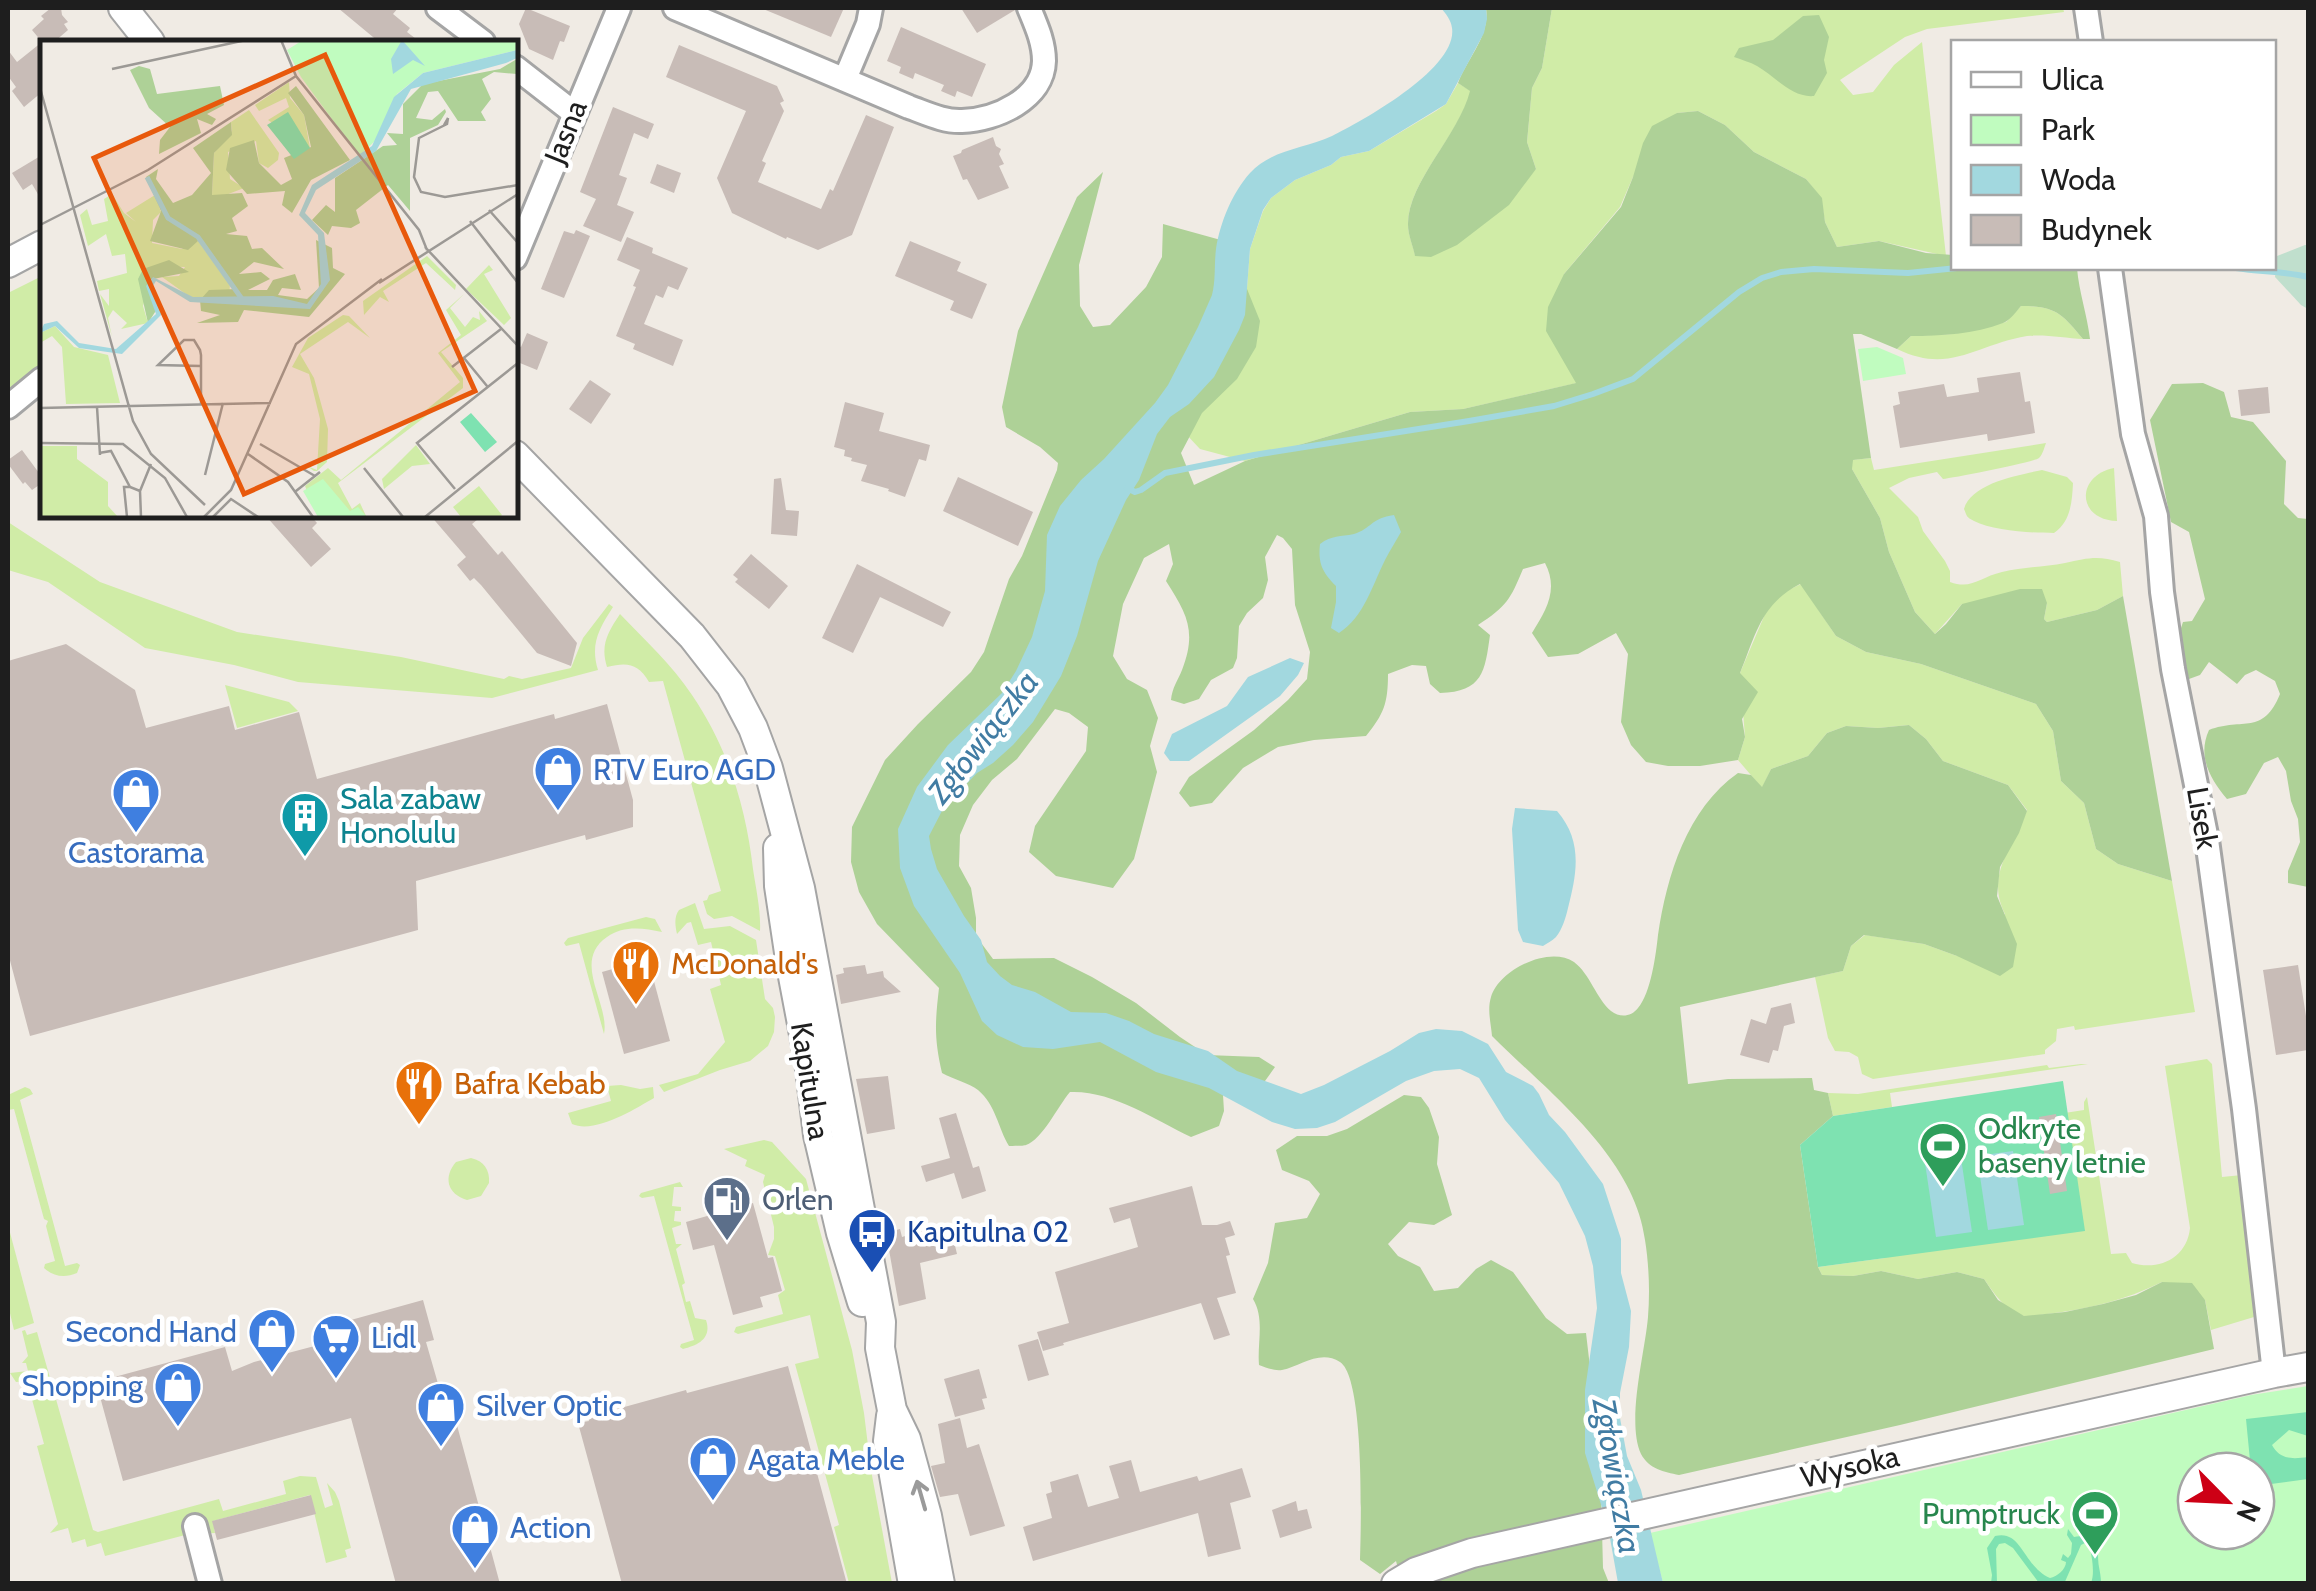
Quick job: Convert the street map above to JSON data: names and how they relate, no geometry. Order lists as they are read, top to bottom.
{
  "streets": {
    "street": [
      "Jasna",
      "Lisek",
      "Kapitulna",
      "Wysoka"
    ]
  },
  "crossings": [
    ["Lisek", "Wysoka"]
  ],
  "water": ["Zgłowiączka"],
  "places": {
    "shop": [
      "RTV Euro AGD",
      "Castorama",
      "Second Hand",
      "Shopping",
      "Silver Optic",
      "Agata Meble",
      "Action"
    ],
    "building": ["Sala zabaw Honolulu"],
    "restaurant": ["McDonald's", "Bafra Kebab"],
    "sports": ["Odkryte baseny letnie", "Pumptruck"],
    "fuel station": ["Orlen"],
    "bus stop": ["Kapitulna 02"],
    "supermarket": ["Lidl"]
  },
  "legend": [
    "Ulica",
    "Park",
    "Woda",
    "Budynek"
  ],
  "north": "bottom right"
}
